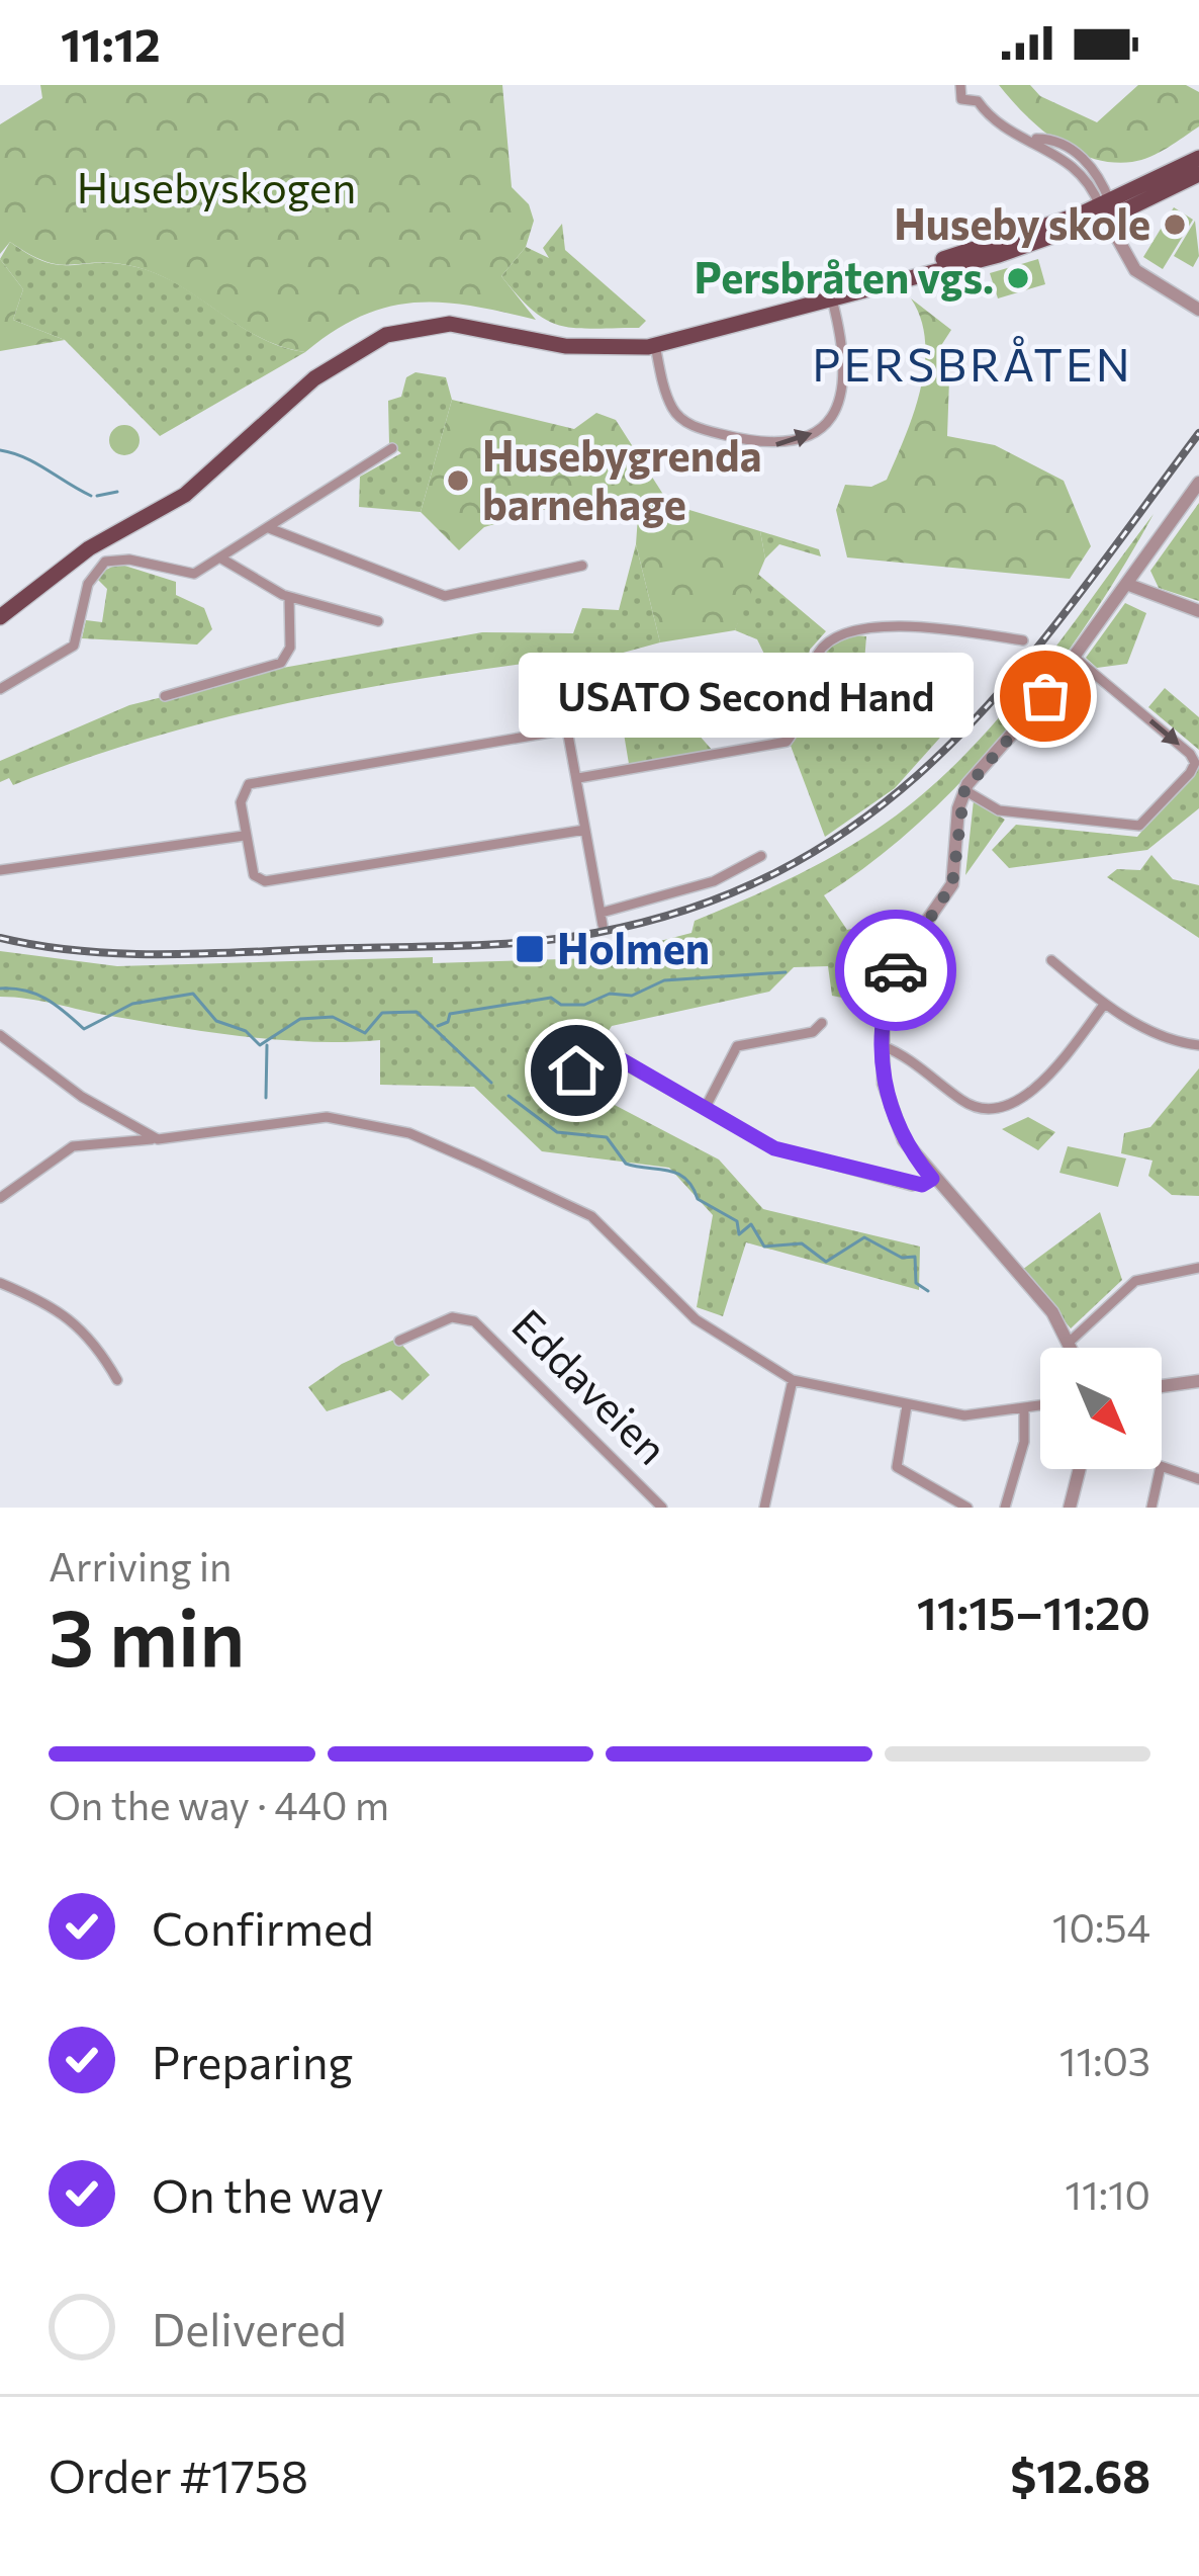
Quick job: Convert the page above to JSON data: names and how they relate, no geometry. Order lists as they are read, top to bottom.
{
  "streets": {
    "street": ["Eddaveien"]
  },
  "districts": ["PERSBRÅTEN"],
  "parks": ["Husebyskogen"],
  "places": {
    "other": [
      "Huseby skole",
      "Persbråten vgs.",
      "Husebygrenda barnehage",
      "USATO Second Hand"
    ],
    "transit": ["Holmen"]
  },
  "north": "bottom right",
  "page": {
    "status": "11:12",
    "bubble": "USATO Second Hand",
    "heading": ["3 min", "Arriving in", "11:15–11:20"],
    "panel": ["Order #1758", "$12.68"],
    "bar": "On the way · 440 m",
    "list": [
      ["Confirmed", "10:54"],
      ["Preparing", "11:03"],
      ["On the way", "11:10"],
      "Delivered"
    ]
  }
}
